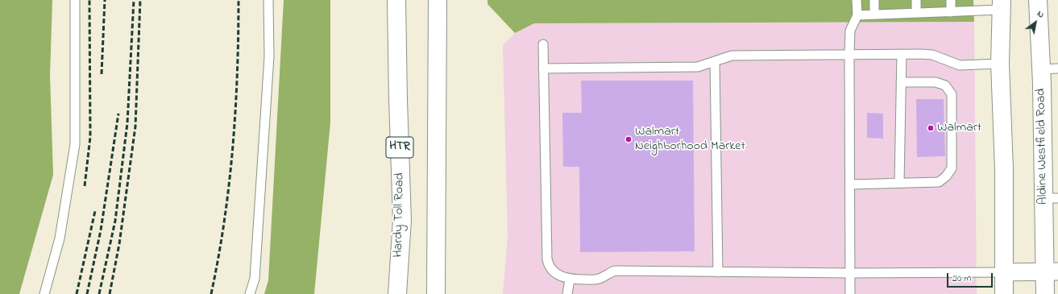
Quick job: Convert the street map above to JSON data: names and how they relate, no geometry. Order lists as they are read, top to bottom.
{
  "streets": {
    "main road": ["Aldine Westfield Road", "HTR", "Hardy Toll Road"]
  },
  "places": ["Walmart", "Walmart Neighborhood Market"],
  "scale_bar": "20 m",
  "north": "top right"
}
